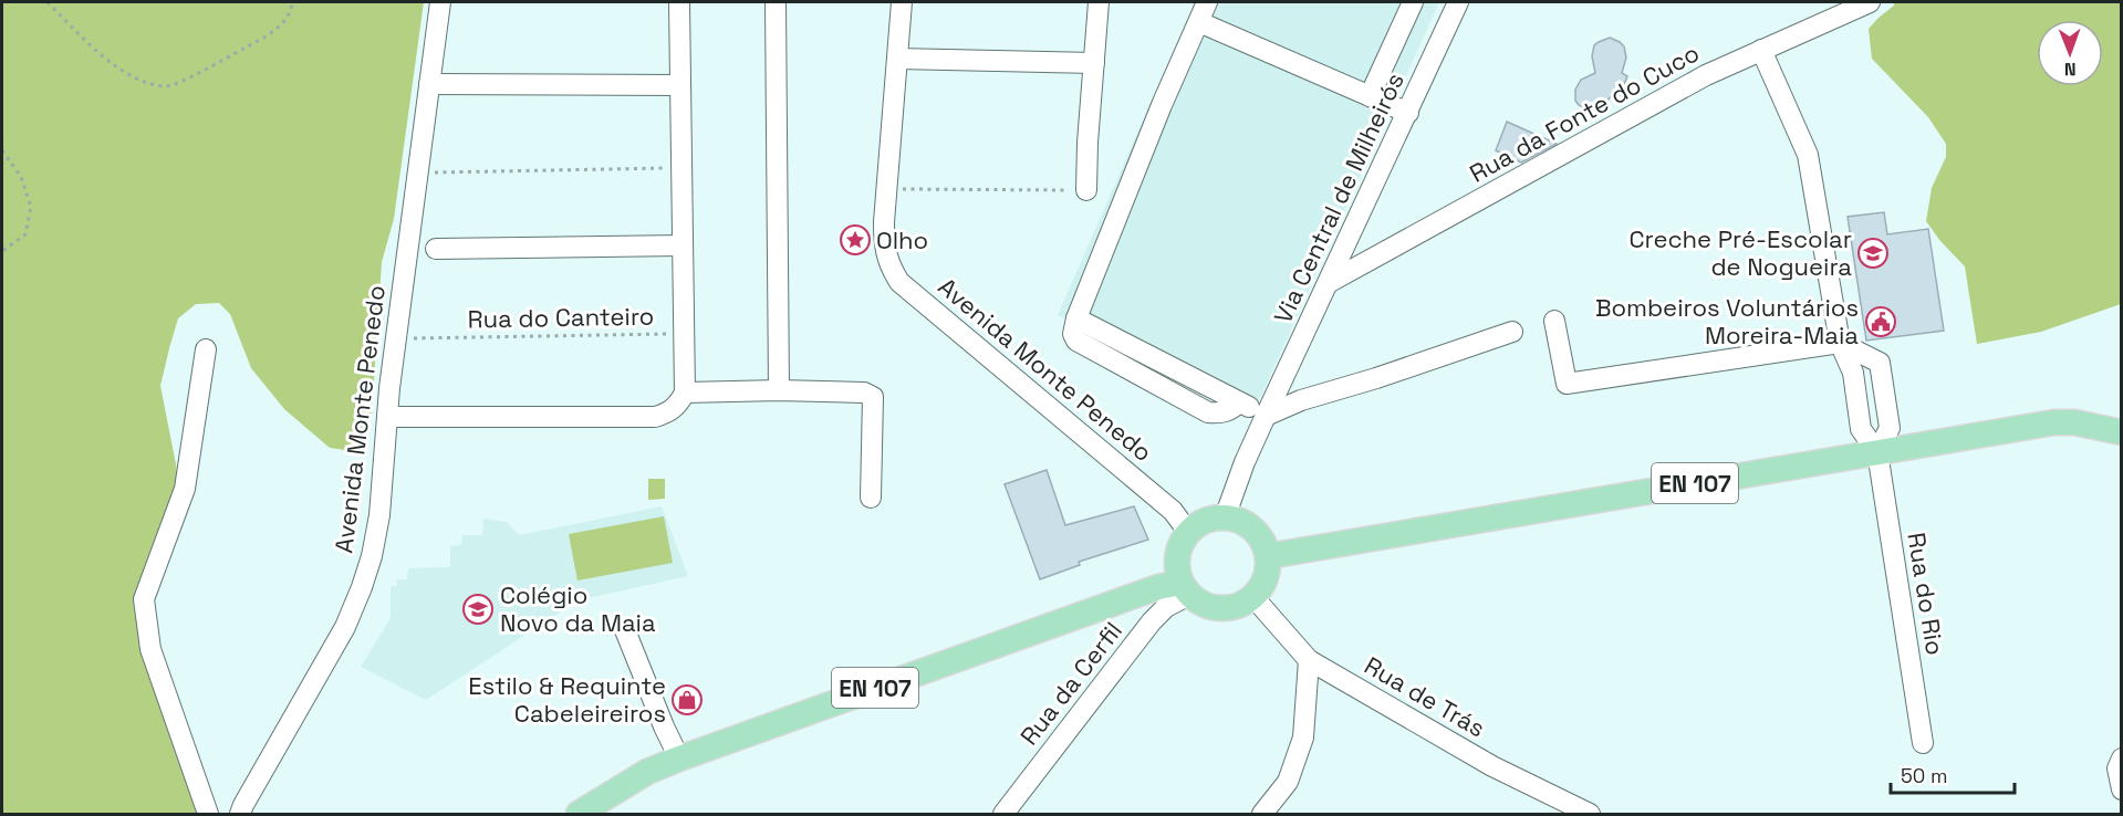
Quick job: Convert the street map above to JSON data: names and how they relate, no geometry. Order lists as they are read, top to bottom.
{
  "streets": {
    "main road": ["EN 107"],
    "street": [
      "Rua da Fonte do Cuco",
      "Via Central de Milheirós",
      "Avenida Monte Penedo",
      "Rua do Rio",
      "Rua da Cerfil",
      "Rua de Trás"
    ],
    "path": ["Rua do Canteiro"]
  },
  "crossings": [
    ["Rua da Fonte do Cuco", "Via Central de Milheirós"],
    ["Rua da Fonte do Cuco", "Rua do Rio"],
    ["Via Central de Milheirós", "Avenida Monte Penedo"],
    ["Via Central de Milheirós", "EN 107"],
    ["Via Central de Milheirós", "Rua da Cerfil"],
    ["Via Central de Milheirós", "Rua de Trás"],
    ["Rua do Canteiro", "Avenida Monte Penedo"],
    ["Avenida Monte Penedo", "EN 107"],
    ["Avenida Monte Penedo", "Rua da Cerfil"],
    ["Avenida Monte Penedo", "Rua de Trás"],
    ["EN 107", "Rua do Rio"],
    ["EN 107", "Rua da Cerfil"],
    ["EN 107", "Rua de Trás"],
    ["Rua da Cerfil", "Rua de Trás"]
  ],
  "places": {
    "place": ["Olho"],
    "school or university": ["Creche Pré-Escolar de Nogueira", "Colégio Novo da Maia"],
    "public building": ["Bombeiros Voluntários Moreira-Maia"],
    "shop": ["Estilo & Requinte Cabeleireiros"]
  },
  "scale_bar": "50 m",
  "north": "bottom"
}
